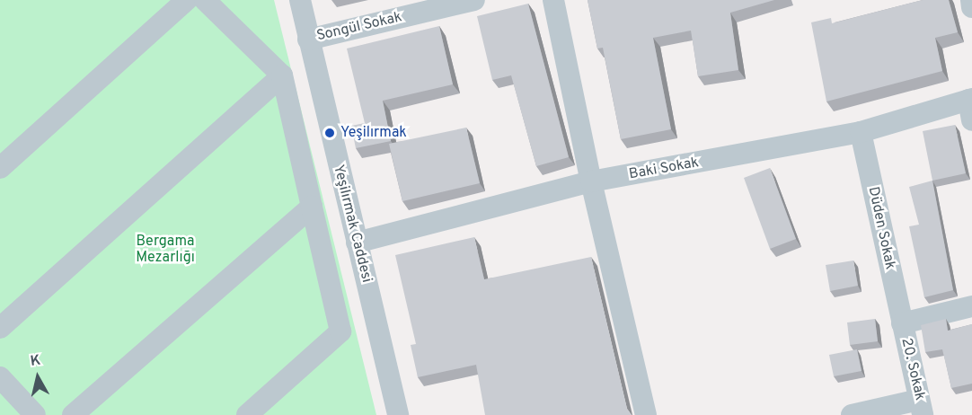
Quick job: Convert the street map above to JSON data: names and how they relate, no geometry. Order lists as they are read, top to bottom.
{
  "streets": {
    "street": [
      "Songül Sokak",
      "Baki Sokak",
      "Yeşilırmak Caddesi",
      "Düden Sokak",
      "20. Sokak"
    ]
  },
  "crossings": [
    ["Songül Sokak", "Yeşilırmak Caddesi"],
    ["Baki Sokak", "Yeşilırmak Caddesi"],
    ["Baki Sokak", "Düden Sokak"],
    ["Düden Sokak", "20. Sokak"]
  ],
  "parks": ["Bergama Mezarlığı"],
  "places": ["Yeşilırmak"],
  "north": "top"
}
